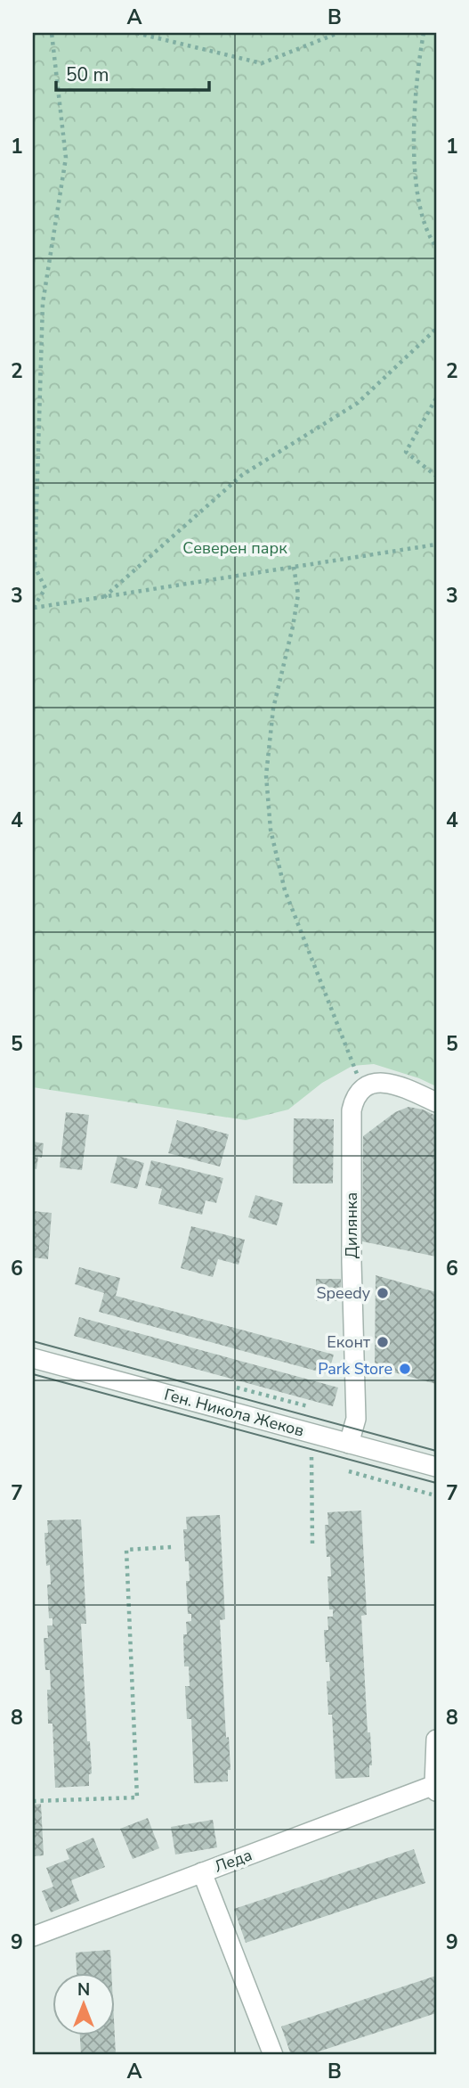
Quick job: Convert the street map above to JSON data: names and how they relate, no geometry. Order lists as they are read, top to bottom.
{
  "streets": {
    "street": ["Дилянка", "Ген. Никола Жеков", "Леда"]
  },
  "crossings": [
    ["Дилянка", "Ген. Никола Жеков"]
  ],
  "parks": ["Северен парк"],
  "places": ["Speedy", "Еконт", "Park Store"],
  "scale_bar": "50 m",
  "north": "top",
  "grid": {
    "columns": ["A", "B"],
    "rows": [
      "1",
      "2",
      "3",
      "4",
      "5",
      "6",
      "7",
      "8",
      "9"
    ]
  }
}
